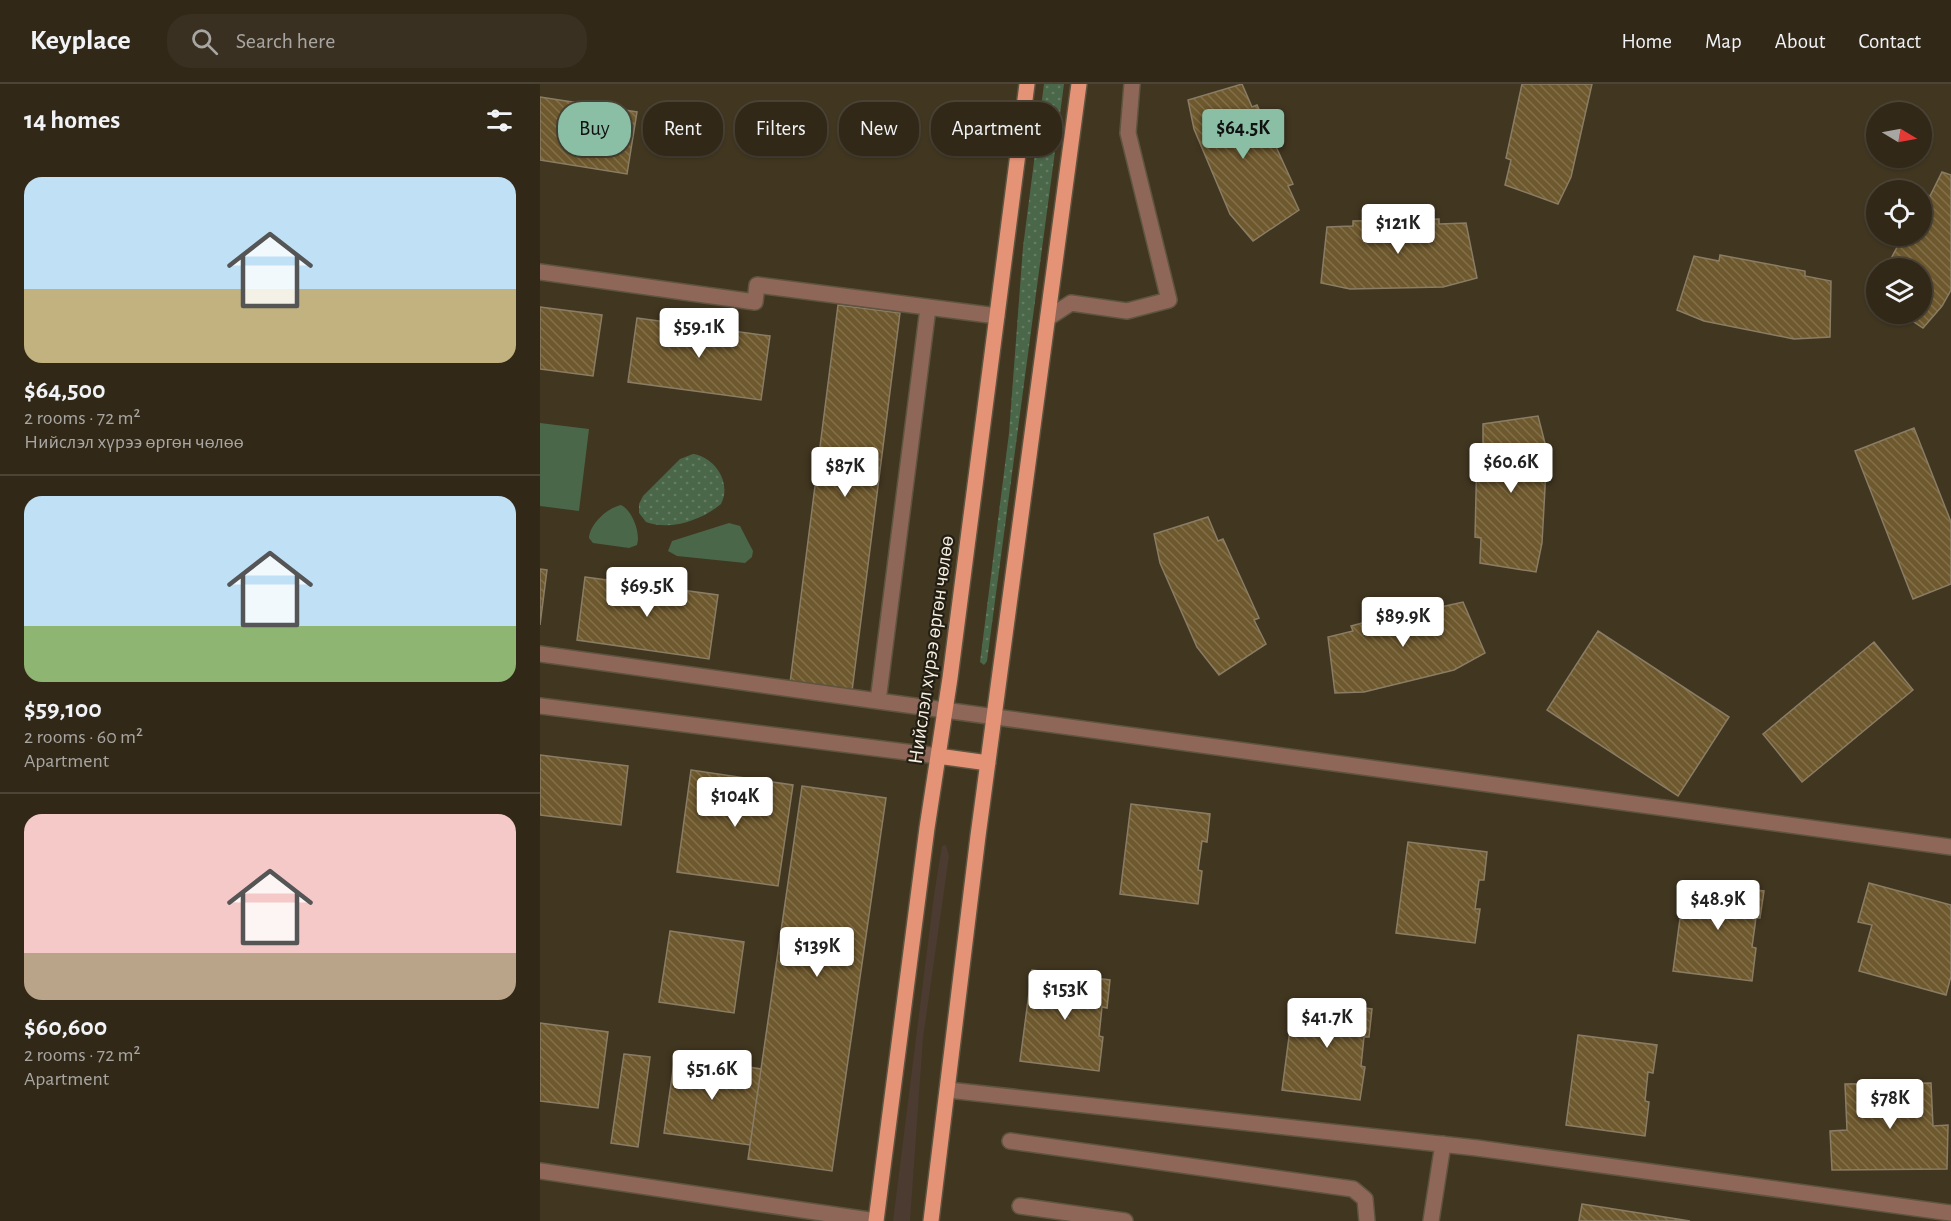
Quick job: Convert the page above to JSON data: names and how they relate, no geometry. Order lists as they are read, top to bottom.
{
  "streets": {
    "main road": ["Нийслэл хүрээ өргөн чөлөө"]
  },
  "north": "right",
  "page": {
    "header": "Keyplace",
    "search": "Search here",
    "nav": [
      "Home",
      "Map",
      "About",
      "Contact"
    ],
    "heading": "14 homes",
    "chip": [
      "Buy",
      "Rent",
      "Filters",
      "New",
      "Apartment"
    ],
    "price": [
      "$64.5K",
      "$121K",
      "$59.1K",
      "$60.6K",
      "$87K",
      "$69.5K",
      "$89.9K",
      "$104K",
      "$48.9K",
      "$139K",
      "$153K",
      "$41.7K",
      "$51.6K",
      "$78K"
    ],
    "list": [
      {
        "name": "$64,500",
        "note": "2 rooms · 72 m² · Нийслэл хүрээ өргөн чөлөө"
      },
      {
        "name": "$59,100",
        "note": "2 rooms · 60 m² · Apartment"
      },
      {
        "name": "$60,600",
        "note": "2 rooms · 72 m² · Apartment"
      }
    ]
  }
}
